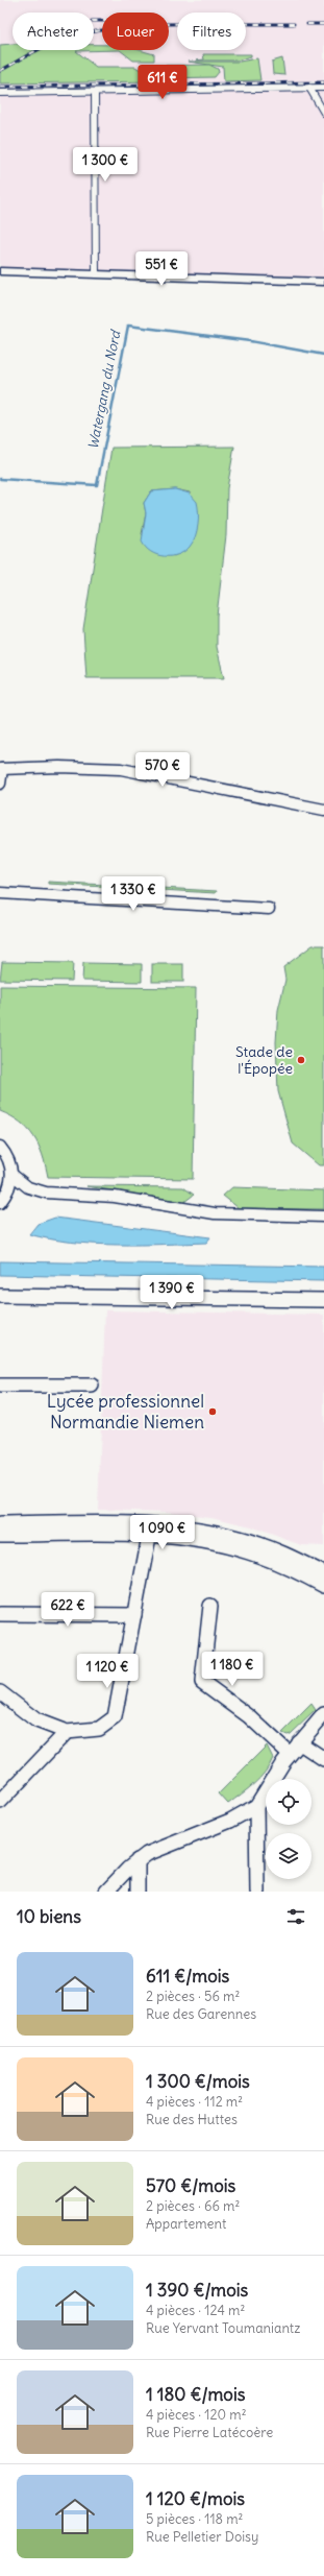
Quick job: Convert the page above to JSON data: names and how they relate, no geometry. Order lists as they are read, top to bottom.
{
  "water": ["Watergang du Nord"],
  "places": ["Stade de l'Épopée", "Lycée professionnel Normandie Niemen"],
  "page": {
    "chip": ["Acheter", "Louer", "Filtres"],
    "price": [
      "611 €",
      "1 300 €",
      "551 €",
      "570 €",
      "1 330 €",
      "1 390 €",
      "1 090 €",
      "622 €",
      "1 180 €",
      "1 120 €"
    ],
    "heading": "10 biens",
    "list": [
      {
        "name": "611 €/mois",
        "note": "2 pièces · 56 m² · Rue des Garennes"
      },
      {
        "name": "1 300 €/mois",
        "note": "4 pièces · 112 m² · Rue des Huttes"
      },
      {
        "name": "570 €/mois",
        "note": "2 pièces · 66 m² · Appartement"
      },
      {
        "name": "1 390 €/mois",
        "note": "4 pièces · 124 m² · Rue Yervant Toumaniantz"
      },
      {
        "name": "1 180 €/mois",
        "note": "4 pièces · 120 m² · Rue Pierre Latécoère"
      },
      {
        "name": "1 120 €/mois",
        "note": "5 pièces · 118 m² · Rue Pelletier Doisy"
      }
    ]
  }
}
